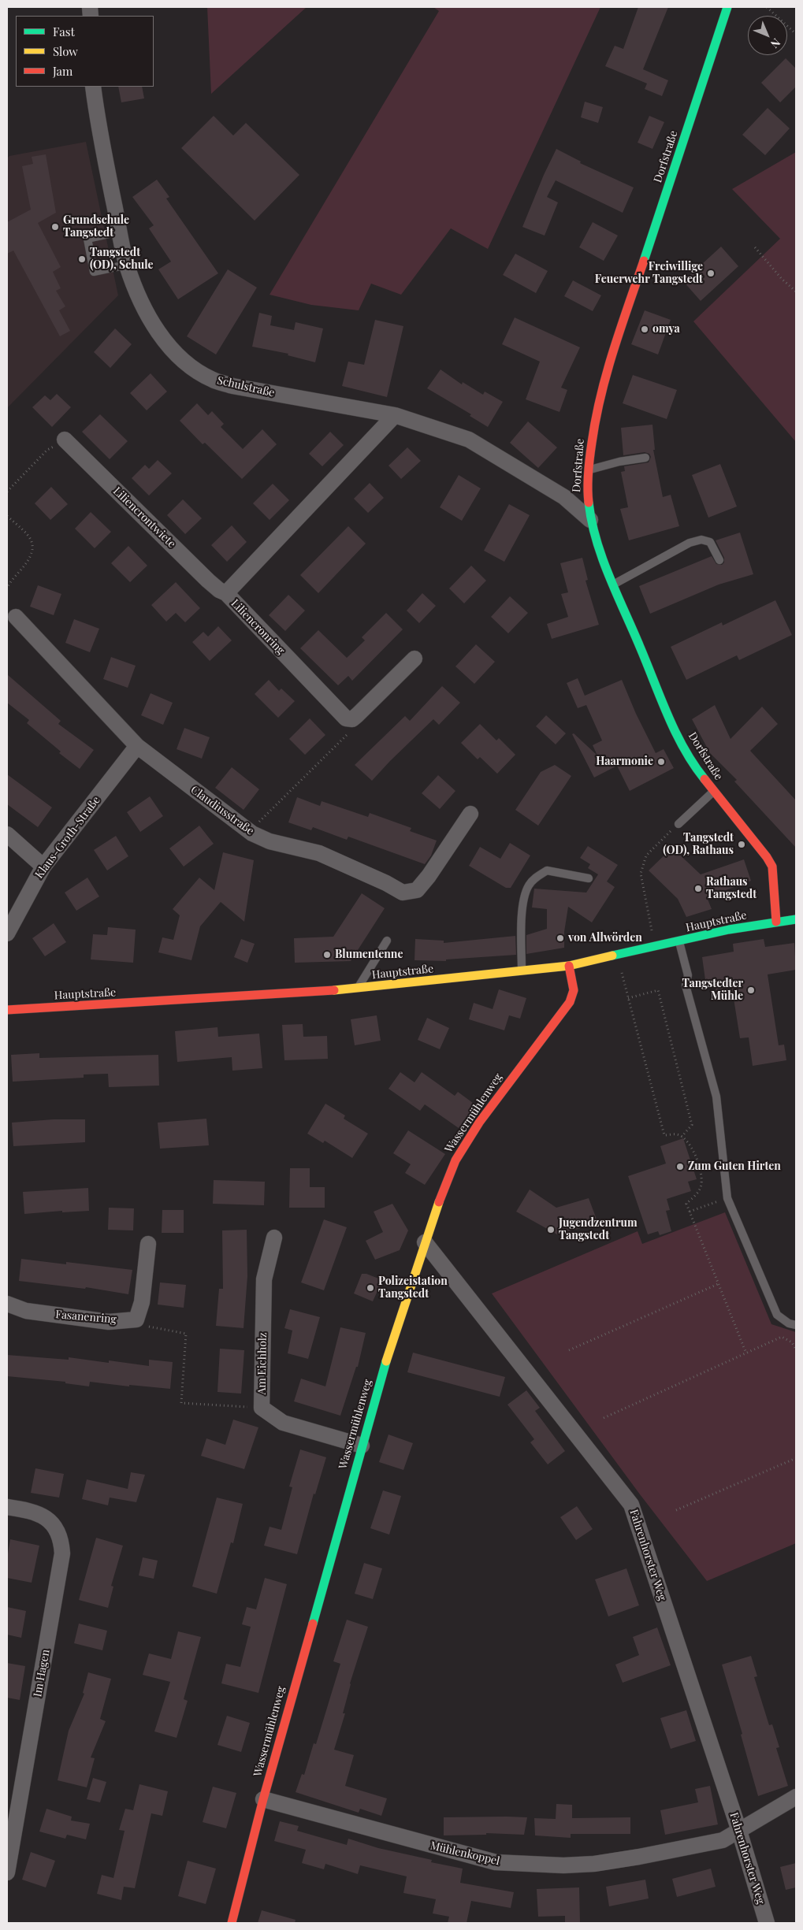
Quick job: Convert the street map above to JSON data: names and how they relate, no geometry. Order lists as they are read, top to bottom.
{
  "streets": {
    "street": [
      "Dorfstraße",
      "Schulstraße",
      "Liliencrontwiete",
      "Liliencronring",
      "Claudiusstraße",
      "Klaus-Groth-Straße",
      "Hauptstraße",
      "Wassermühlenweg",
      "Fasanenring",
      "Am Eichholz",
      "Fahrenhorster Weg",
      "Im Hagen",
      "Mühlenkoppel"
    ]
  },
  "crossings": [
    ["Dorfstraße", "Schulstraße"],
    ["Dorfstraße", "Hauptstraße"],
    ["Schulstraße", "Liliencronring"],
    ["Liliencrontwiete", "Liliencronring"],
    ["Claudiusstraße", "Klaus-Groth-Straße"],
    ["Hauptstraße", "Wassermühlenweg"],
    ["Wassermühlenweg", "Am Eichholz"],
    ["Wassermühlenweg", "Fahrenhorster Weg"],
    ["Wassermühlenweg", "Mühlenkoppel"],
    ["Fahrenhorster Weg", "Mühlenkoppel"]
  ],
  "places": [
    "Grundschule Tangstedt",
    "Tangstedt (OD), Schule",
    "Freiwillige Feuerwehr Tangstedt",
    "omya",
    "Haarmonie",
    "Tangstedt (OD), Rathaus",
    "Rathaus Tangstedt",
    "von Allwörden",
    "Blumentenne",
    "Tangstedter Mühle",
    "Zum Guten Hirten",
    "Jugendzentrum Tangstedt",
    "Polizeistation Tangstedt"
  ],
  "legend": ["Fast", "Slow", "Jam"],
  "north": "bottom right"
}
